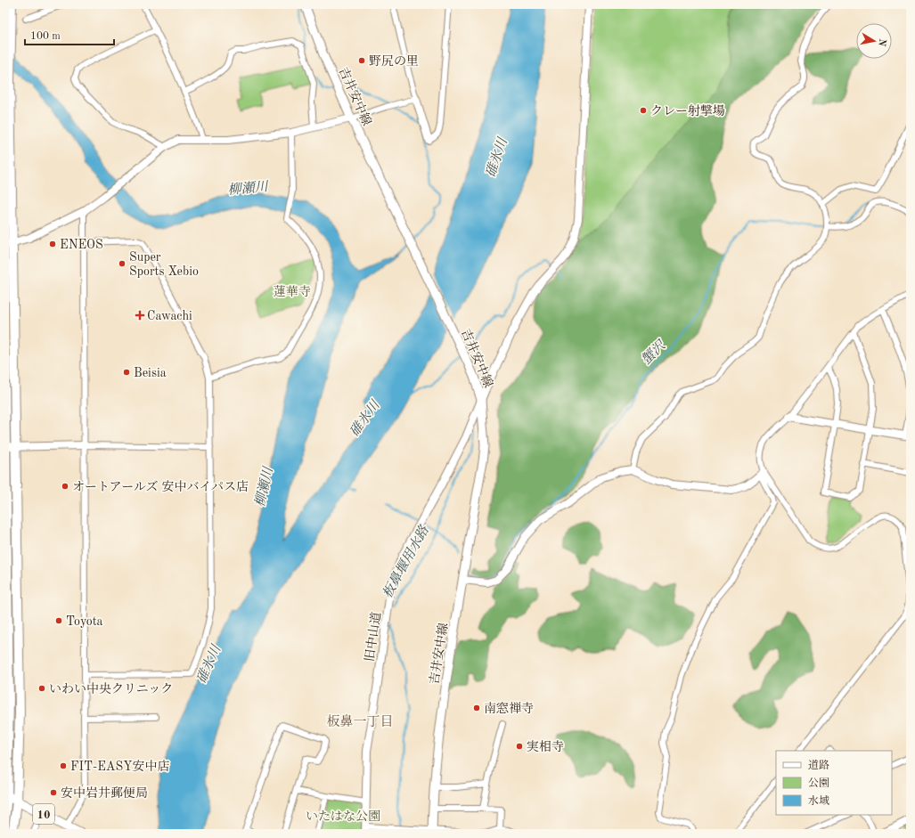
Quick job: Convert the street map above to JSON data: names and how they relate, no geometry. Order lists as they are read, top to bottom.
{
  "streets": {
    "main road": ["吉井安中線", "10"],
    "street": ["旧中山道"]
  },
  "crossings": [
    ["吉井安中線", "旧中山道"]
  ],
  "districts": ["板鼻一丁目"],
  "water": [
    "碓氷川",
    "柳瀬川",
    "蟹沢",
    "板鼻堰用水路"
  ],
  "parks": ["蓮華寺", "いたはな公園"],
  "places": {
    "other": [
      "野尻の里",
      "クレー射撃場",
      "ENEOS",
      "Super Sports Xebio",
      "Beisia",
      "オートアールズ 安中バイパス店",
      "Toyota",
      "いわい中央クリニック",
      "南窓禅寺",
      "実相寺",
      "FIT-EASY安中店",
      "安中岩井郵便局"
    ],
    "health": ["Cawachi"]
  },
  "legend": ["道路", "公園", "水域"],
  "scale_bar": "100 m",
  "north": "right"
}
